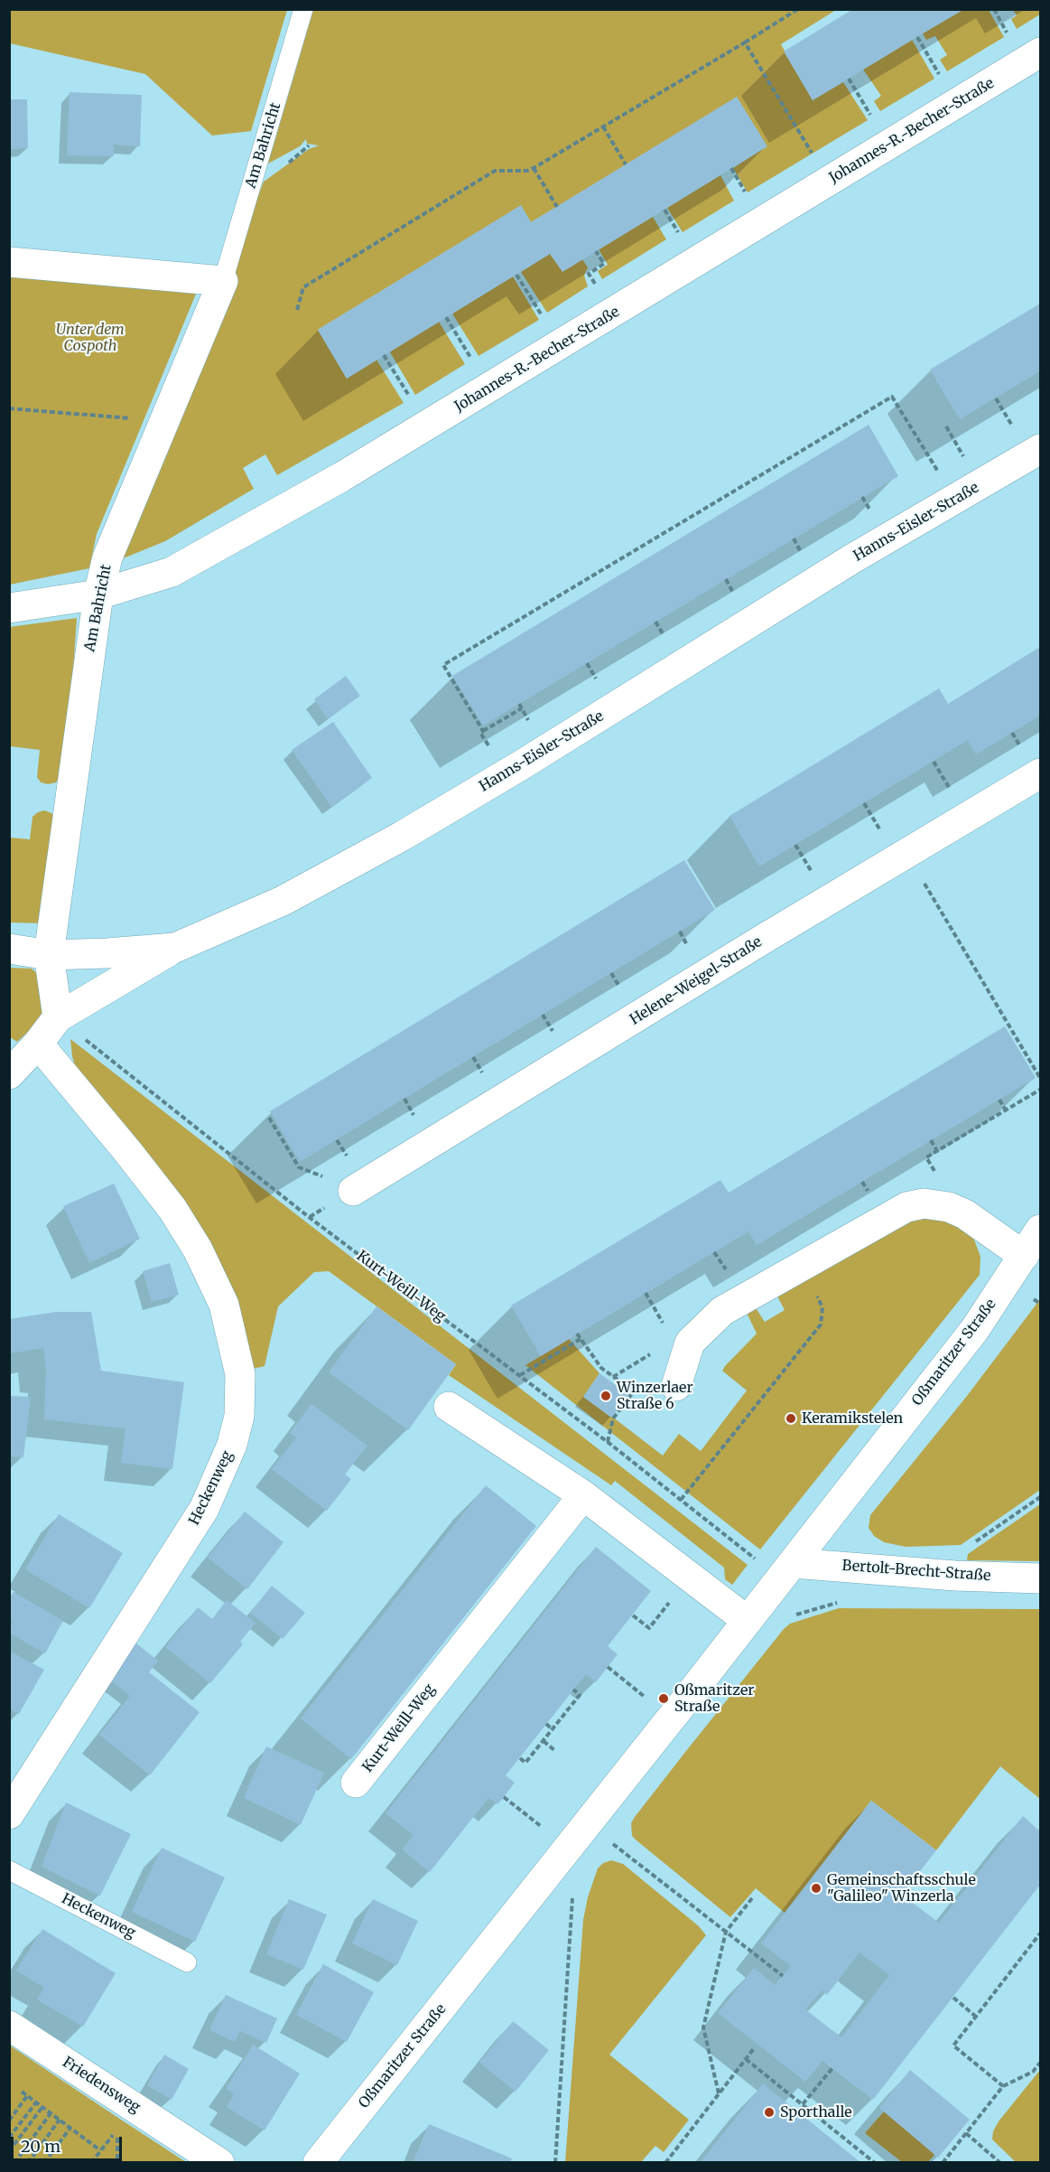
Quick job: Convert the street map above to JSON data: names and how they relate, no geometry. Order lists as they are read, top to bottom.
{
  "streets": {
    "street": [
      "Johannes-R.-Becher-Straße",
      "Am Bahricht",
      "Hanns-Eisler-Straße",
      "Helene-Weigel-Straße",
      "Kurt-Weill-Weg",
      "Oßmaritzer Straße",
      "Heckenweg",
      "Bertolt-Brecht-Straße",
      "Friedensweg"
    ]
  },
  "crossings": [
    ["Johannes-R.-Becher-Straße", "Am Bahricht"],
    ["Am Bahricht", "Hanns-Eisler-Straße"],
    ["Am Bahricht", "Kurt-Weill-Weg"],
    ["Oßmaritzer Straße", "Bertolt-Brecht-Straße"]
  ],
  "parks": ["Unter dem Cospoth"],
  "places": [
    "Winzerlaer Straße 6",
    "Keramikstelen",
    "Oßmaritzer Straße",
    "Gemeinschaftsschule \"Galileo\" Winzerla",
    "Sporthalle"
  ],
  "scale_bar": "20 m"
}
